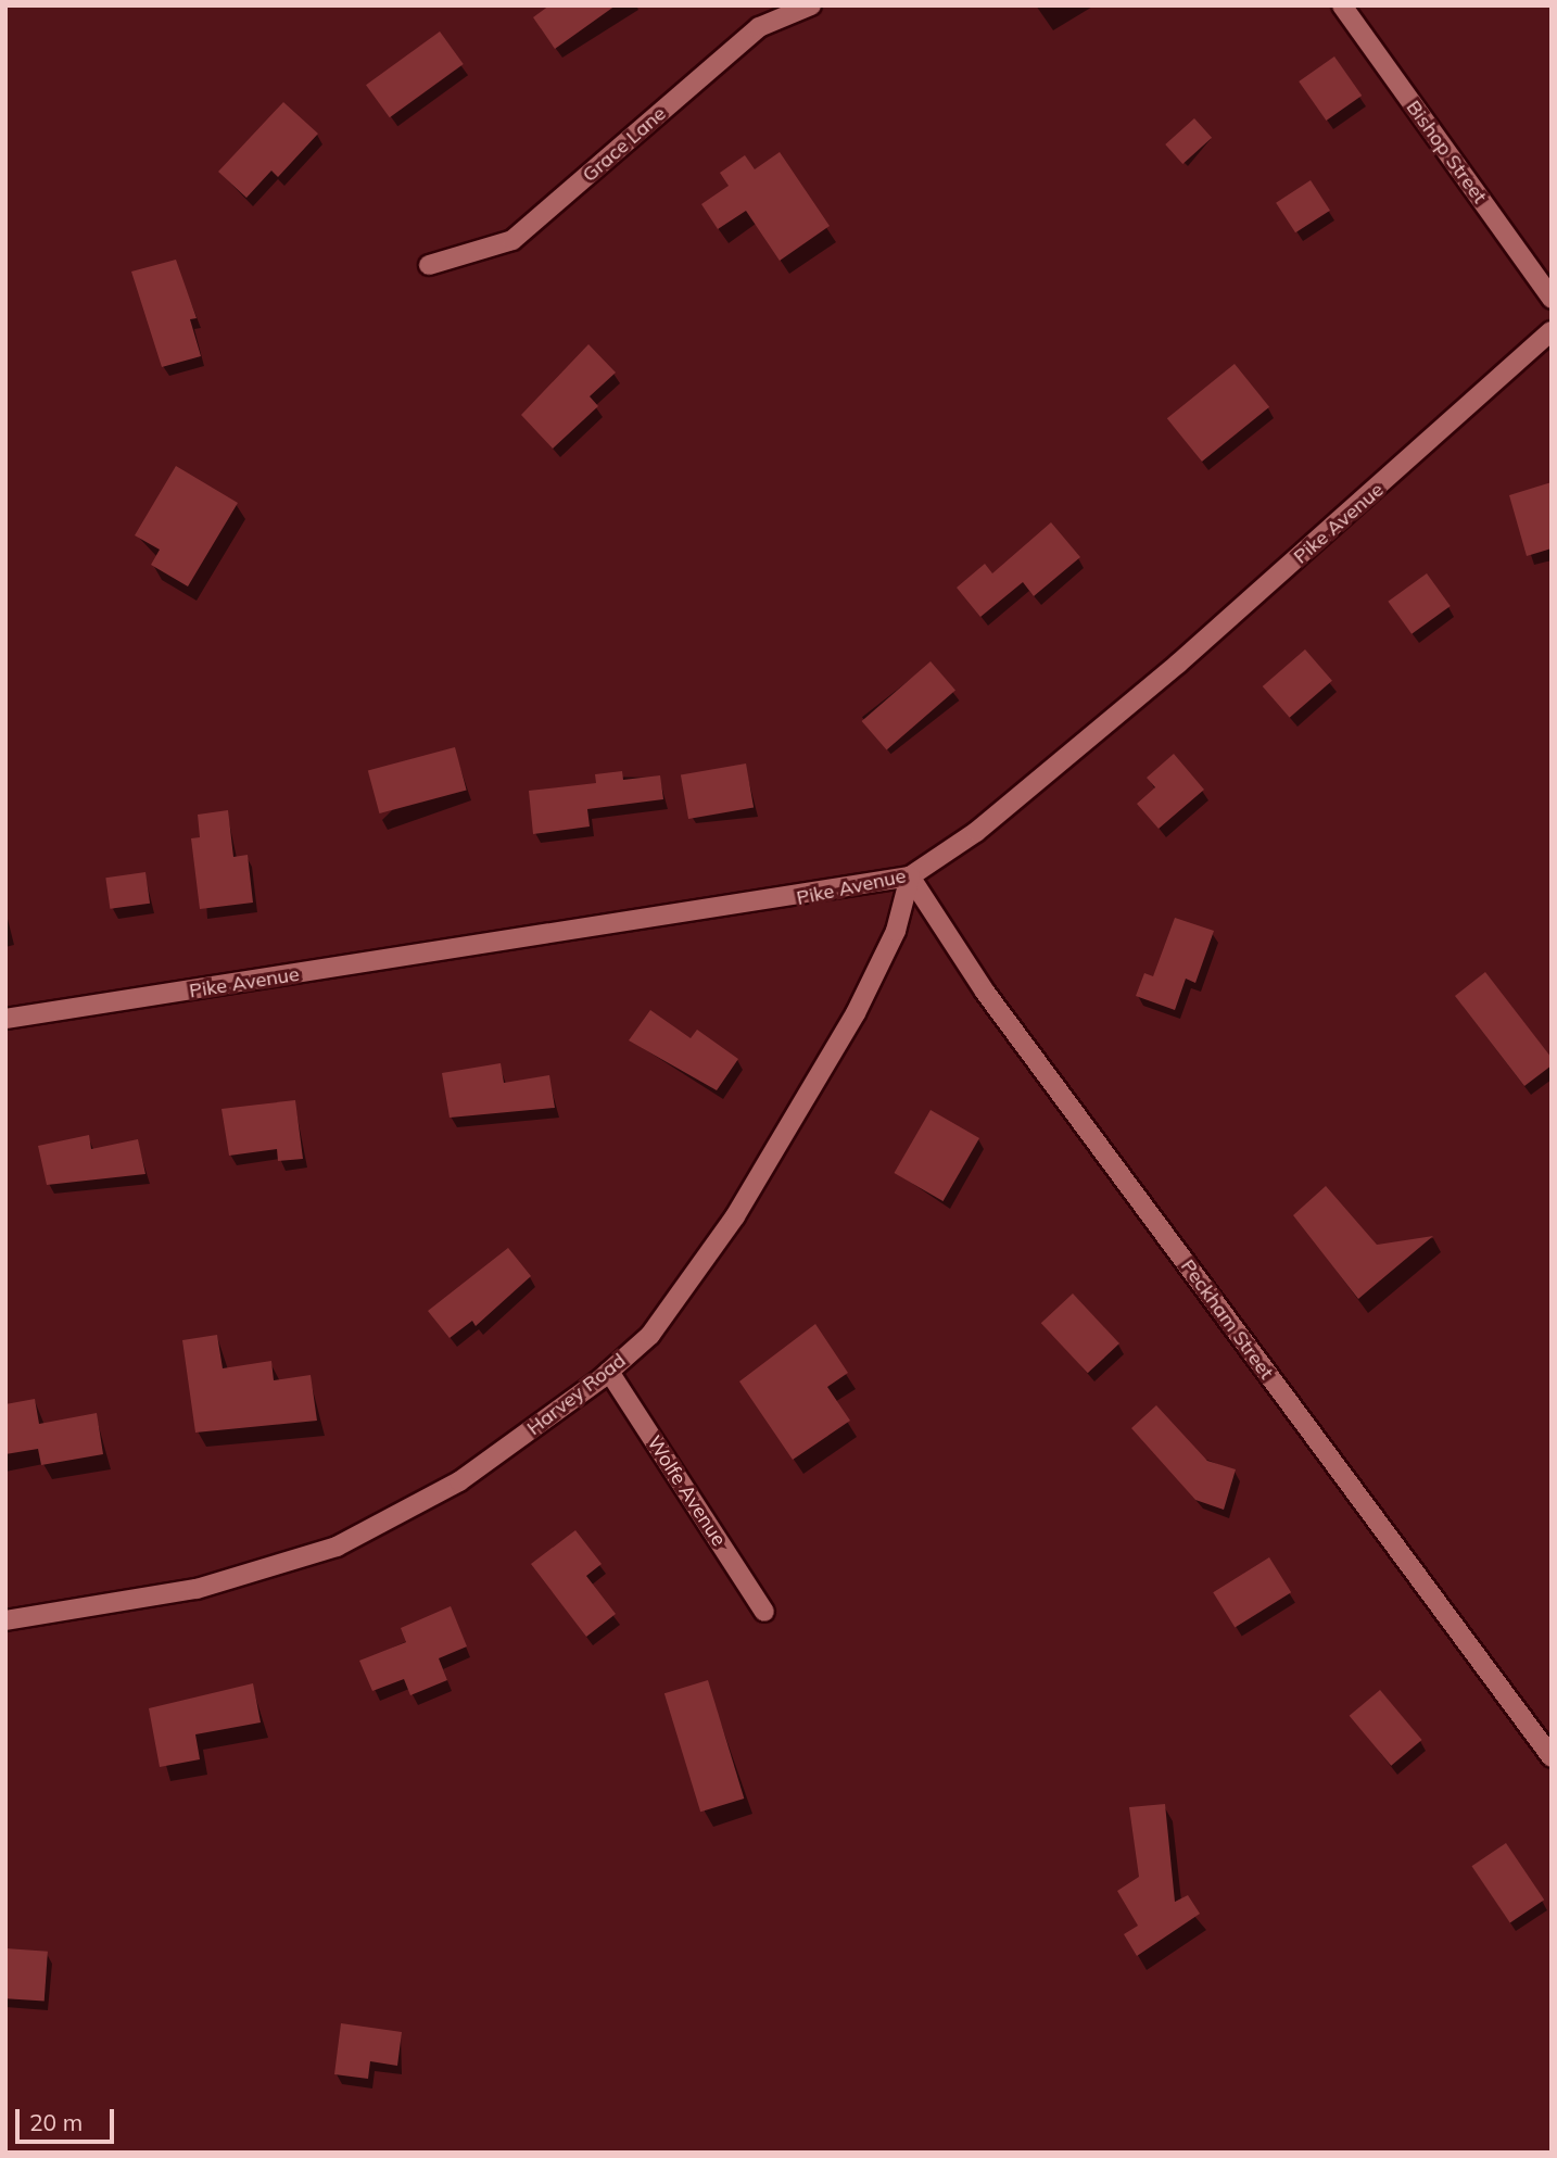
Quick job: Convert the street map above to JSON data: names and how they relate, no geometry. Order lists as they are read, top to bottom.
{
  "streets": {
    "street": [
      "Grace Lane",
      "Bishop Street",
      "Pike Avenue",
      "Peckham Street",
      "Harvey Road",
      "Wolfe Avenue"
    ]
  },
  "crossings": [
    ["Pike Avenue", "Peckham Street"],
    ["Pike Avenue", "Harvey Road"],
    ["Peckham Street", "Harvey Road"],
    ["Harvey Road", "Wolfe Avenue"]
  ],
  "scale_bar": "20 m"
}
